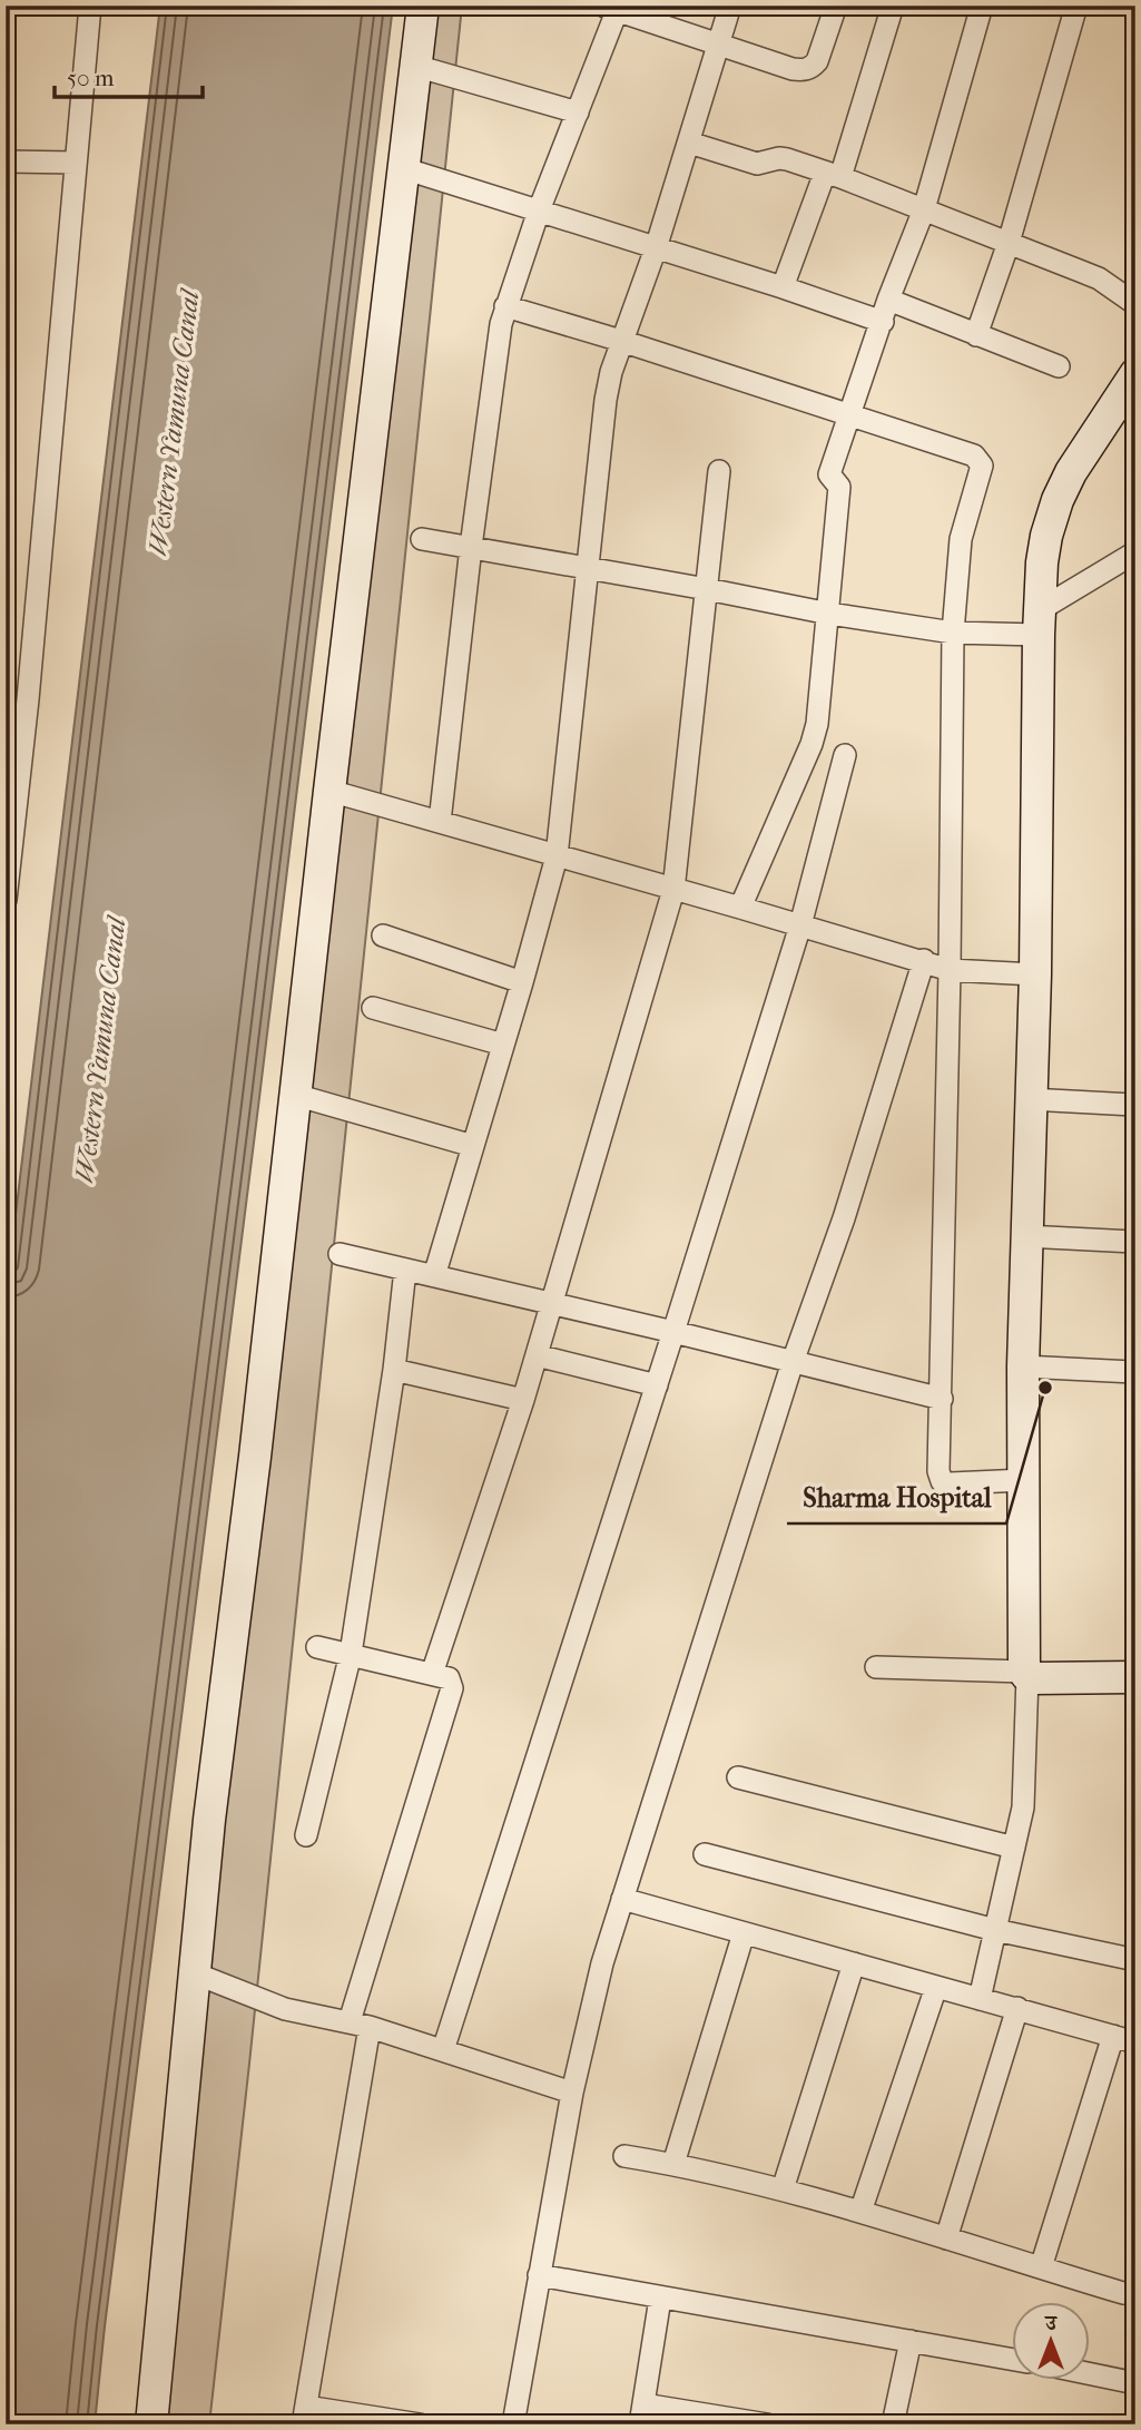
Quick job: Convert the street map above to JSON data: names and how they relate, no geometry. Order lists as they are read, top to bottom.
{
  "water": ["Western Yamuna Canal"],
  "places": ["Sharma Hospital"],
  "scale_bar": "50 m",
  "north": "top"
}
